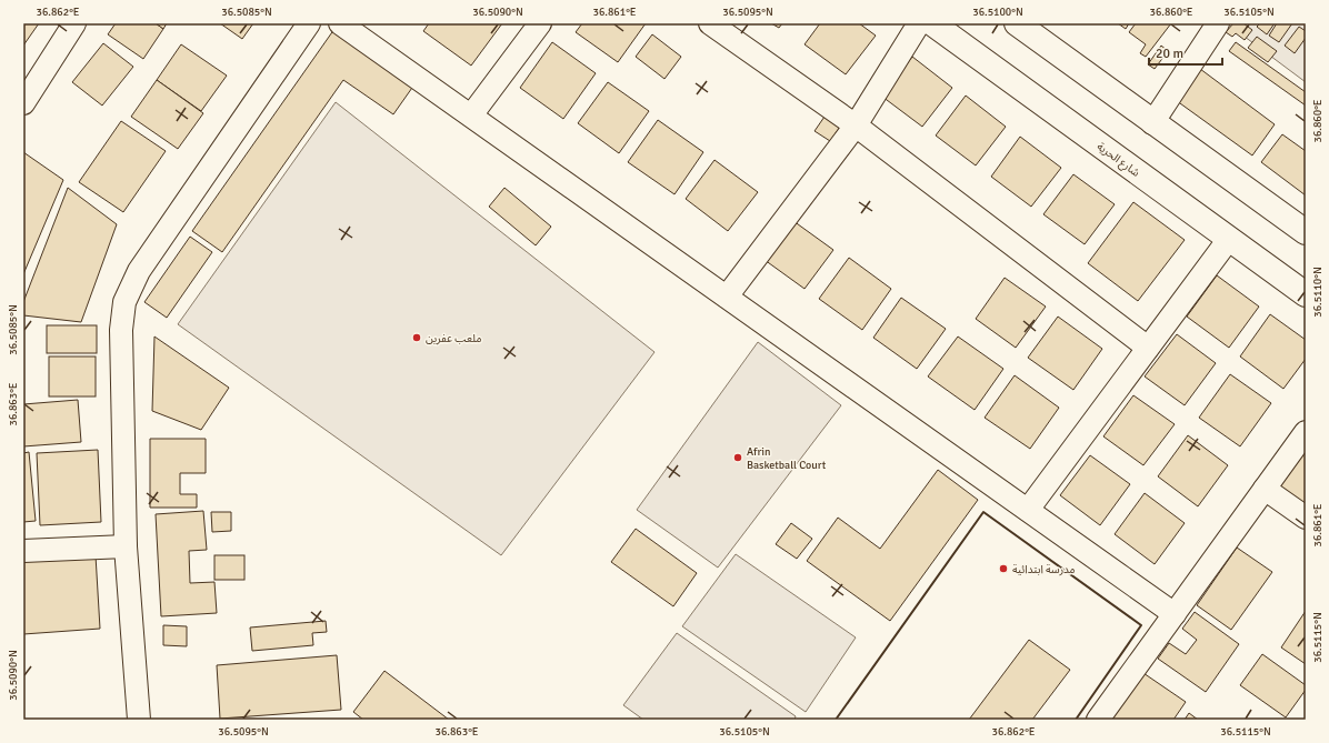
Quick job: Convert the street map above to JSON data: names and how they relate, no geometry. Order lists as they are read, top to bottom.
{
  "streets": {
    "main road": ["شارع الحرية"]
  },
  "places": ["ملعب عفرين", "Afrin Basketball Court", "مدرسة ابتدائية"],
  "scale_bar": "20 m",
  "coordinates": [
    "36.862°E",
    "36.5085°N",
    "36.5090°N",
    "36.861°E",
    "36.5095°N",
    "36.5100°N",
    "36.860°E",
    "36.5105°N",
    "36.5110°N",
    "36.863°E",
    "36.5115°N"
  ]
}
